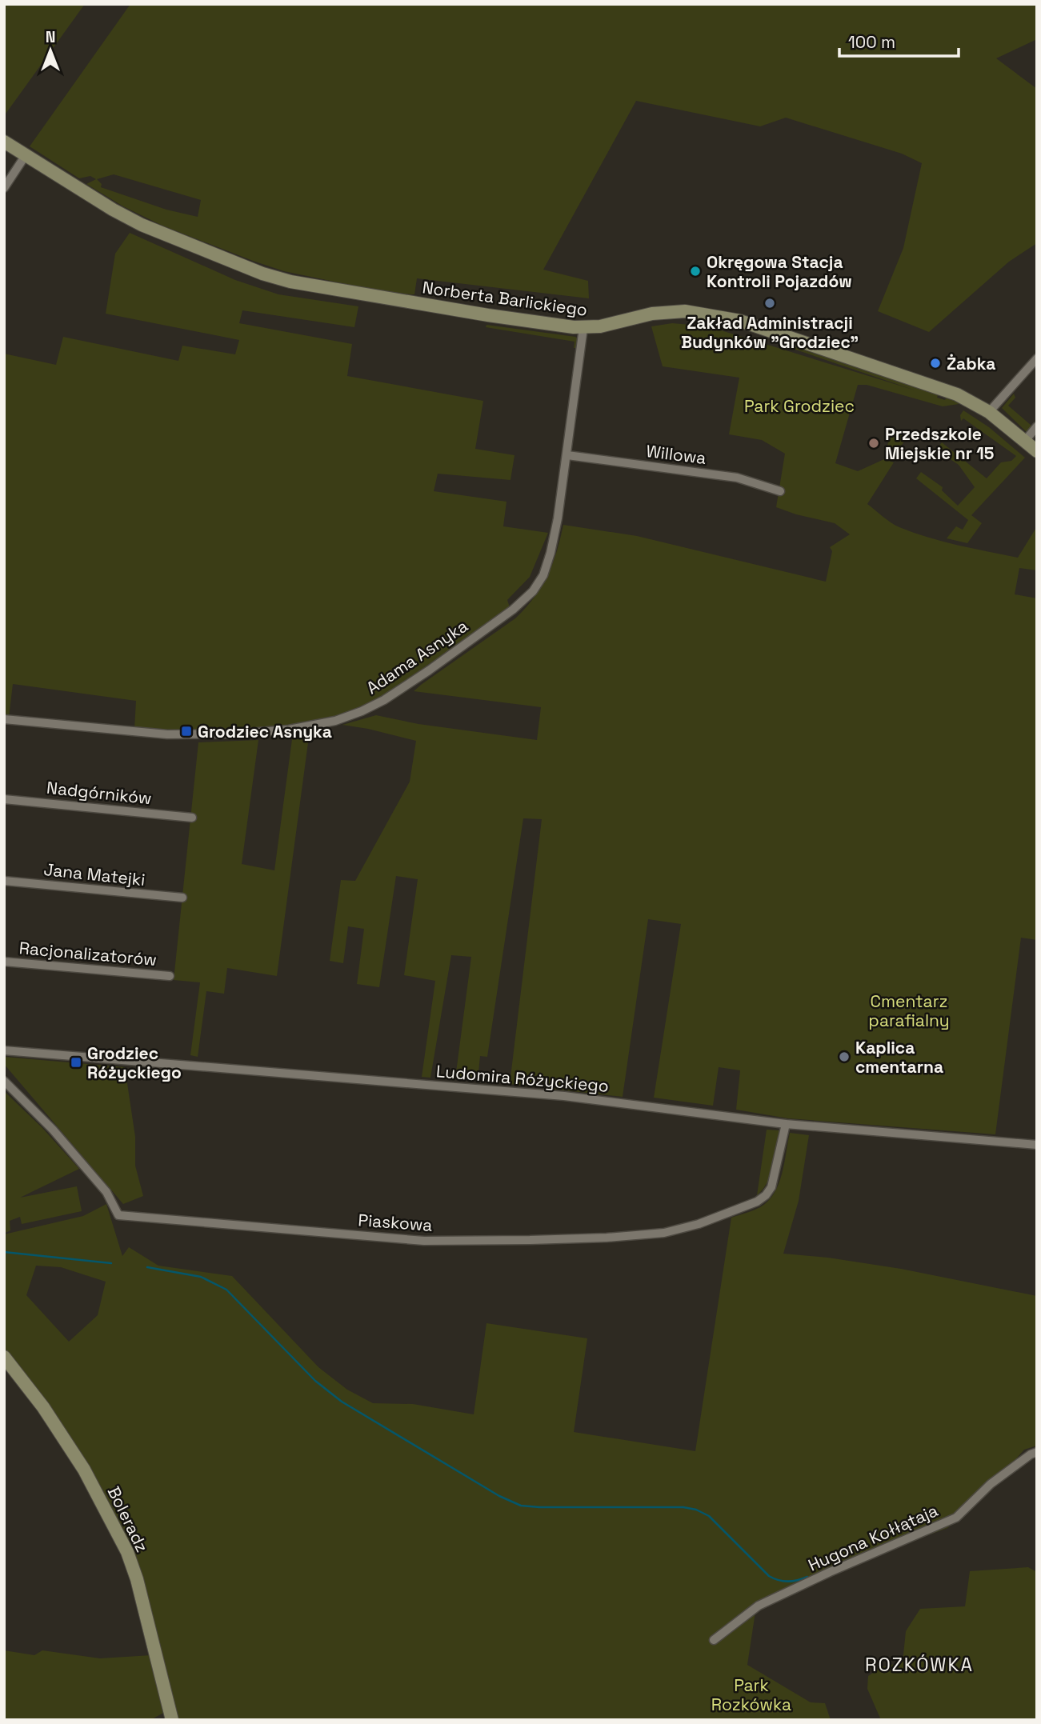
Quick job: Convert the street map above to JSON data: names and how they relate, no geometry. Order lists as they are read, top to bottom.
{
  "streets": {
    "street": [
      "Norberta Barlickiego",
      "Willowa",
      "Adama Asnyka",
      "Nadgórników",
      "Jana Matejki",
      "Racjonalizatorów",
      "Ludomira Różyckiego",
      "Piaskowa",
      "Boleradz",
      "Hugona Kołłątaja"
    ]
  },
  "crossings": [
    ["Norberta Barlickiego", "Adama Asnyka"],
    ["Willowa", "Adama Asnyka"],
    ["Ludomira Różyckiego", "Piaskowa"]
  ],
  "districts": ["ROZKÓWKA"],
  "parks": ["Park Grodziec", "Cmentarz parafialny", "Park Rozkówka"],
  "places": {
    "other": [
      "Okręgowa Stacja Kontroli Pojazdów",
      "Zakład Administracji Budynków \"Grodziec\"",
      "Żabka",
      "Przedszkole Miejskie nr 15",
      "Kaplica cmentarna"
    ],
    "transit": ["Grodziec Asnyka", "Grodziec Różyckiego"]
  },
  "scale_bar": "100 m",
  "north": "top"
}
